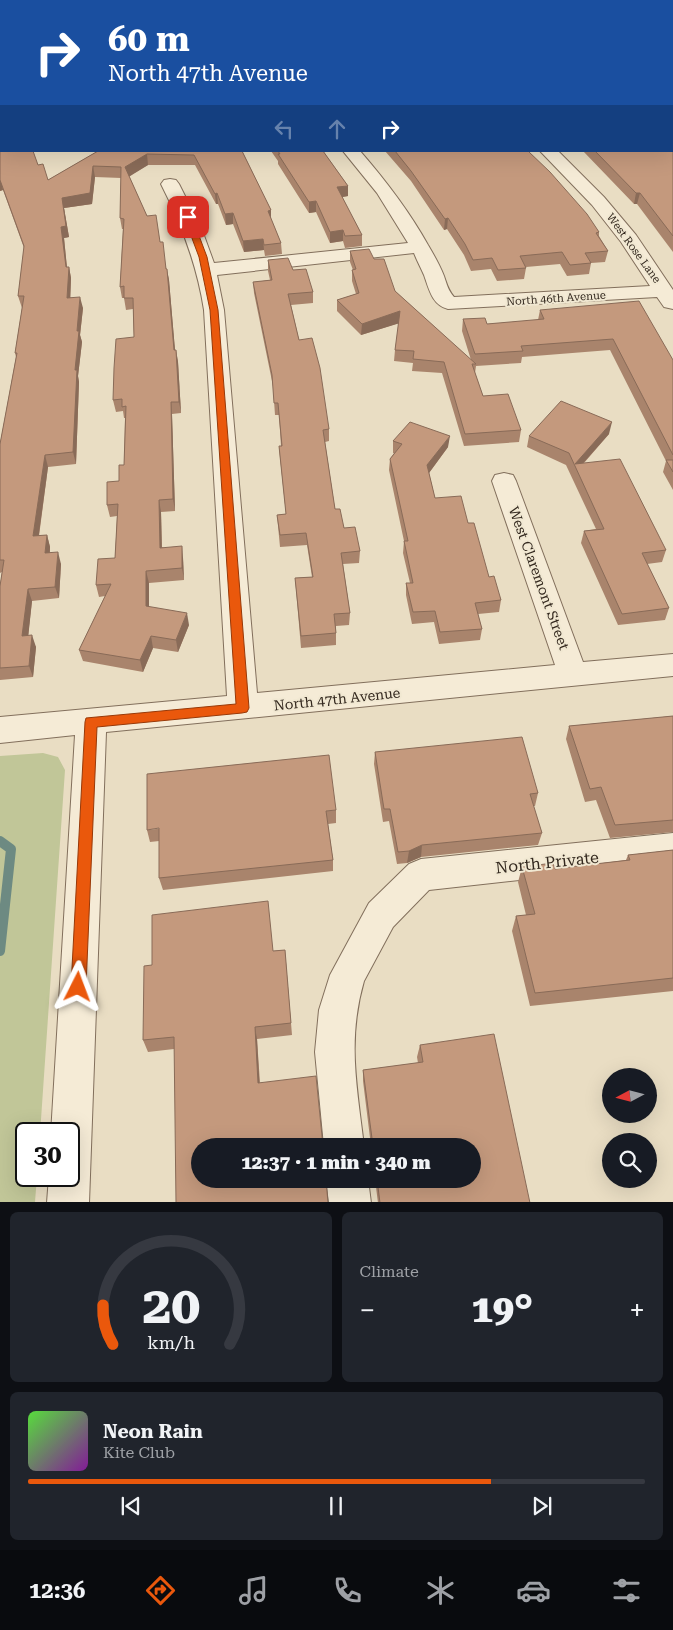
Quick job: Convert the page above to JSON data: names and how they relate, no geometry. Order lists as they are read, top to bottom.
{
  "streets": {
    "street": [
      "West Rose Lane",
      "North 46th Avenue",
      "West Claremont Street",
      "North 47th Avenue",
      "North Private"
    ]
  },
  "crossings": [
    ["West Rose Lane", "North 46th Avenue"],
    ["West Claremont Street", "North 47th Avenue"]
  ],
  "north": "left",
  "page": {
    "turn": ["60 m", "North 47th Avenue"],
    "limit": "30",
    "trip": "12:37 · 1 min · 340 m",
    "tile": "Climate",
    "heat": ["−", "19°", "+"],
    "song": ["Neon Rain", "Kite Club"],
    "tabs": "12:36",
    "gauge": ["20", "km/h"]
  }
}
